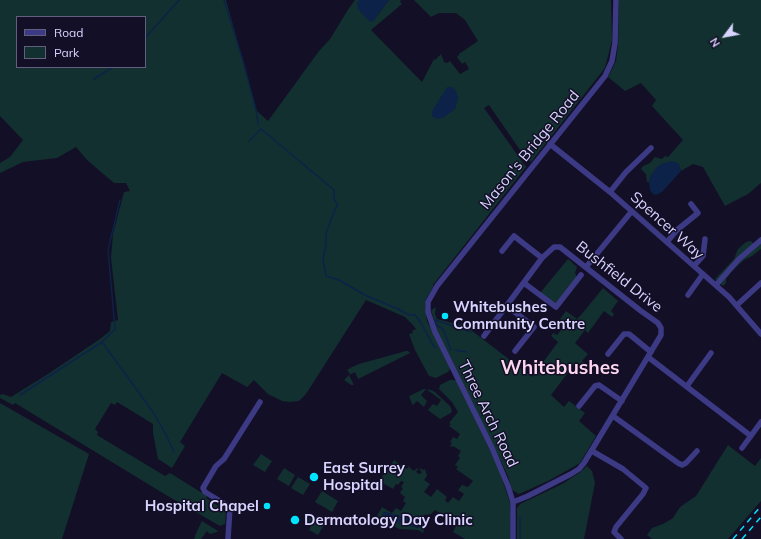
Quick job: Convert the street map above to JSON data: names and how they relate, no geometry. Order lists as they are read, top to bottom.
{
  "streets": {
    "street": [
      "Mason's Bridge Road",
      "Spencer Way",
      "Bushfield Drive",
      "Three Arch Road"
    ]
  },
  "crossings": [
    ["Mason's Bridge Road", "Spencer Way"],
    ["Mason's Bridge Road", "Three Arch Road"],
    ["Bushfield Drive", "Three Arch Road"]
  ],
  "districts": ["Whitebushes"],
  "places": [
    "Whitebushes Community Centre",
    "East Surrey Hospital",
    "Hospital Chapel",
    "Dermatology Day Clinic"
  ],
  "legend": ["Road", "Park"],
  "north": "bottom left"
}
